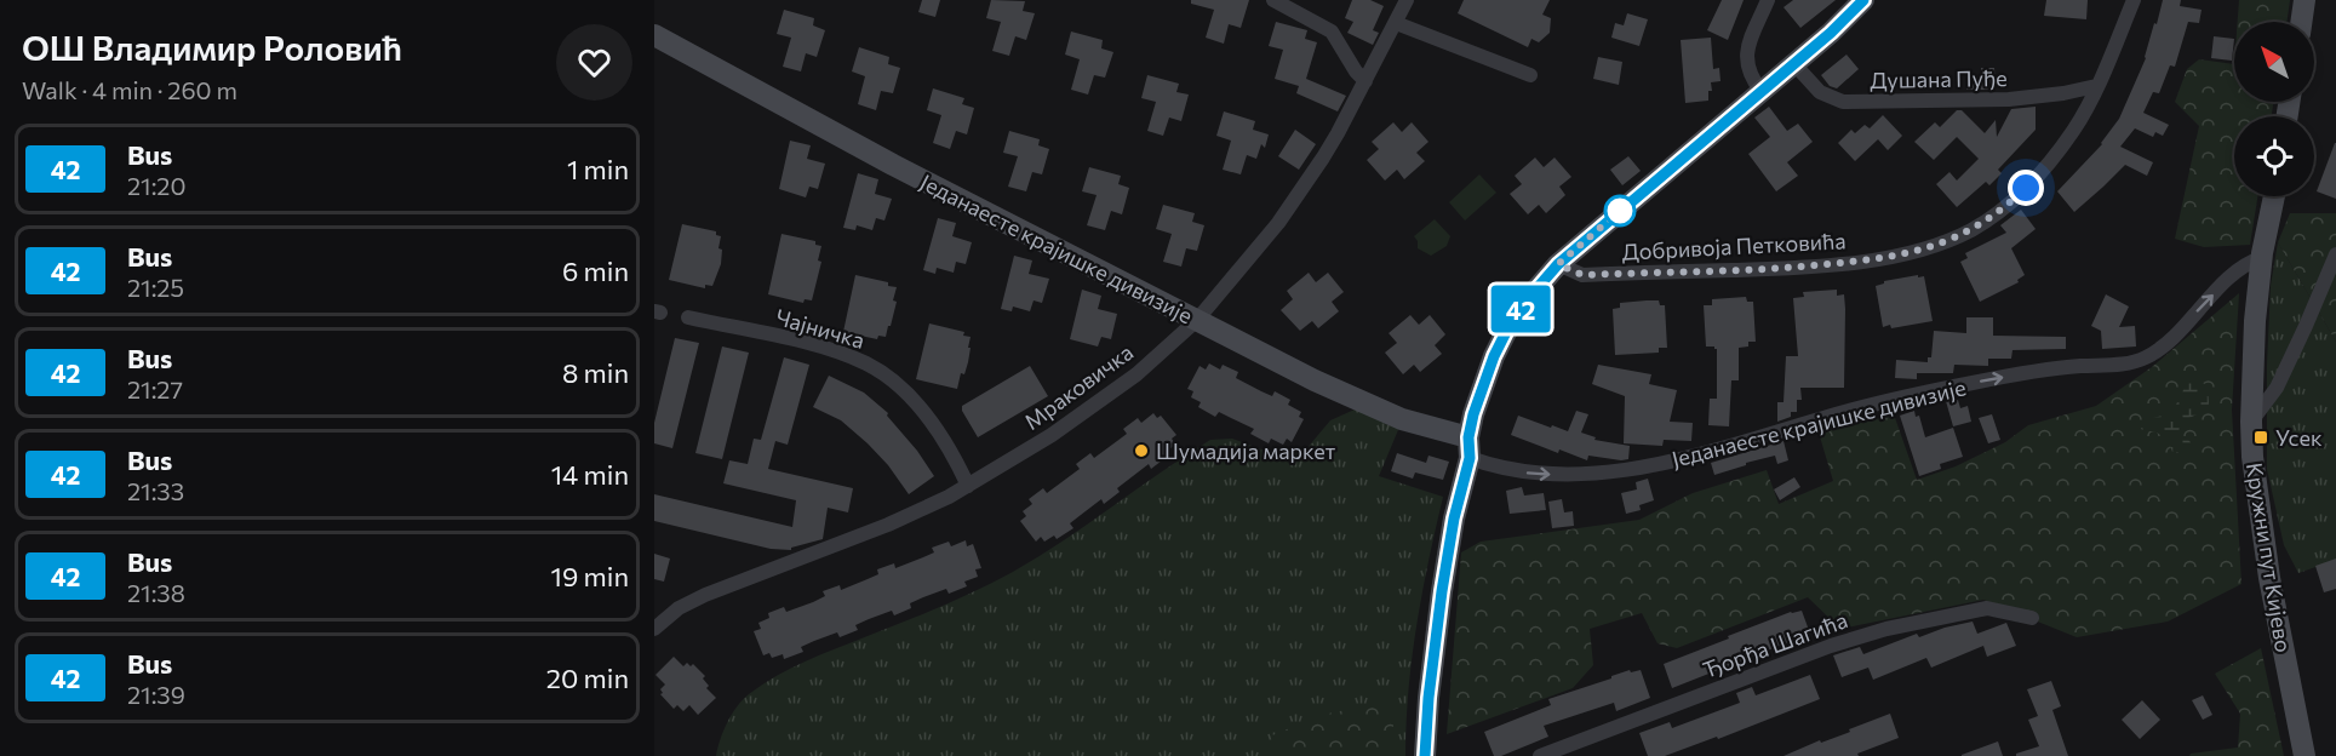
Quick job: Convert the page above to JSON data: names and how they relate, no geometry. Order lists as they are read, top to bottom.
{
  "streets": {
    "street": [
      "Душана Пуђе",
      "Добривоја Петковића",
      "Једанаесте крајишке дивизије",
      "Чајничка",
      "Мраковичка",
      "Кружни пут Кијево",
      "Ђорђа Шагића"
    ]
  },
  "crossings": [
    ["Душана Пуђе", "Добривоја Петковића"],
    ["Једанаесте крајишке дивизије", "Мраковичка"],
    ["Једанаесте крајишке дивизије", "Кружни пут Кијево"],
    ["Чајничка", "Мраковичка"]
  ],
  "one_way": ["Једанаесте крајишке дивизије"],
  "places": {
    "transit": ["Усек"],
    "other": ["Шумадија маркет"]
  },
  "lines": ["bus line 42"],
  "north": "top left",
  "page": {
    "heading": ["ОШ Владимир Роловић", "Walk · 4 min · 260 m"],
    "on_map": "42",
    "list": [
      {
        "mark": "42",
        "name": "Bus",
        "note": "21:20",
        "value": "1 min"
      },
      {
        "mark": "42",
        "name": "Bus",
        "note": "21:25",
        "value": "6 min"
      },
      {
        "mark": "42",
        "name": "Bus",
        "note": "21:27",
        "value": "8 min"
      },
      {
        "mark": "42",
        "name": "Bus",
        "note": "21:33",
        "value": "14 min"
      },
      {
        "mark": "42",
        "name": "Bus",
        "note": "21:38",
        "value": "19 min"
      },
      {
        "mark": "42",
        "name": "Bus",
        "note": "21:39",
        "value": "20 min"
      }
    ]
  }
}
